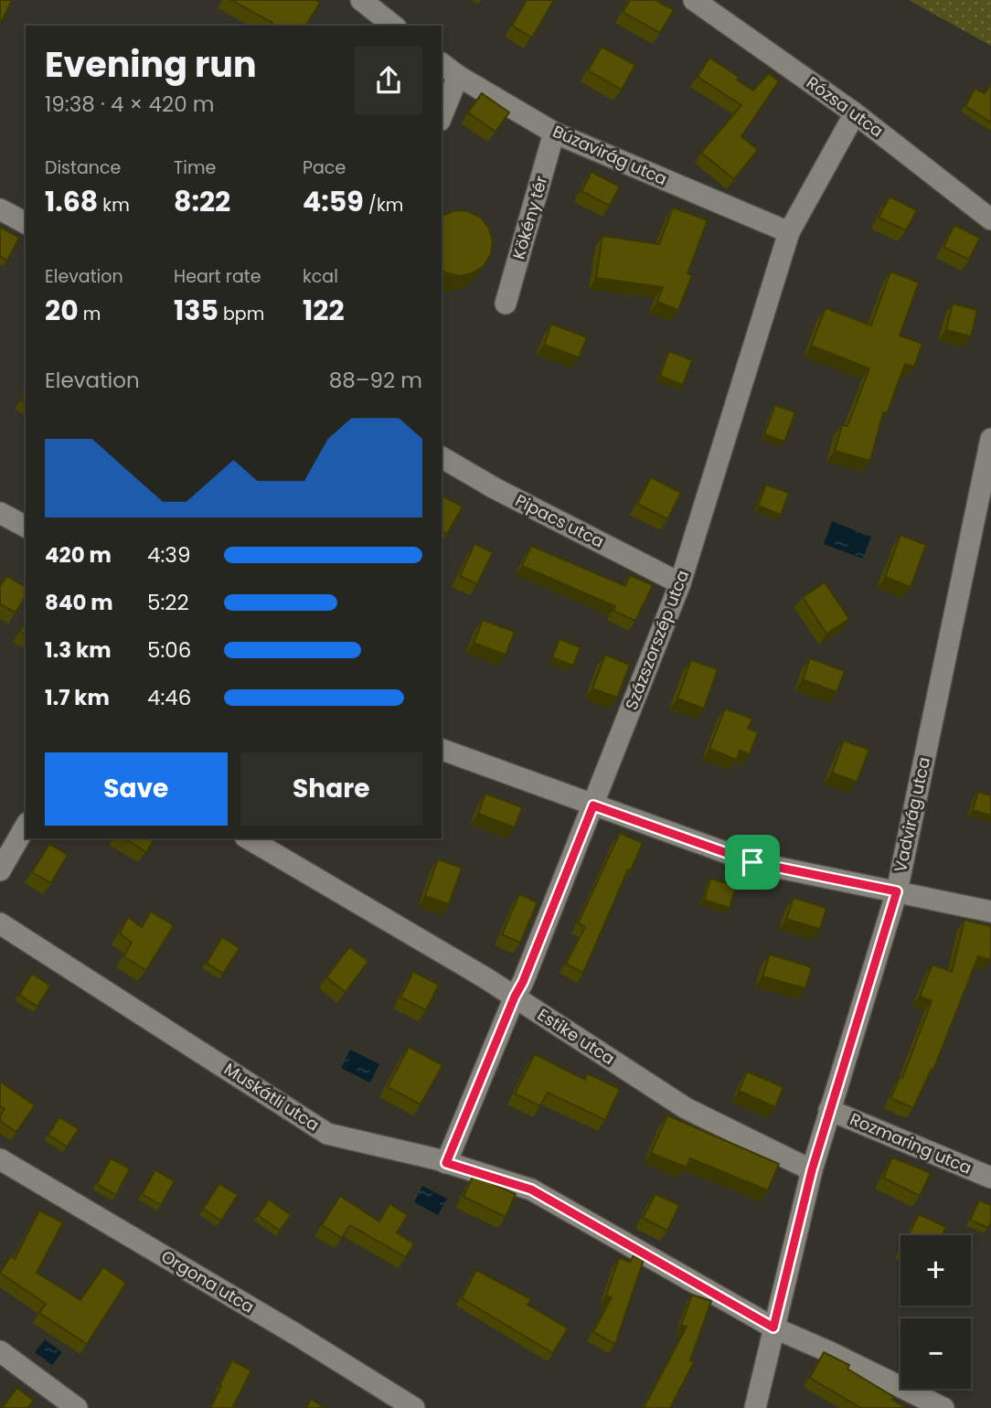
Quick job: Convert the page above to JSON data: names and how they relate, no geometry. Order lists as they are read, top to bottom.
{
  "streets": {
    "street": [
      "Rózsa utca",
      "Búzavirág utca",
      "Kökény tér",
      "Pipacs utca",
      "Százszorszép utca",
      "Vadvirág utca",
      "Estike utca",
      "Muskátli utca",
      "Rozmaring utca",
      "Orgona utca"
    ]
  },
  "crossings": [
    ["Rózsa utca", "Százszorszép utca"],
    ["Búzavirág utca", "Kökény tér"],
    ["Búzavirág utca", "Százszorszép utca"],
    ["Pipacs utca", "Százszorszép utca"],
    ["Százszorszép utca", "Estike utca"],
    ["Százszorszép utca", "Muskátli utca"],
    ["Vadvirág utca", "Estike utca"],
    ["Vadvirág utca", "Muskátli utca"],
    ["Vadvirág utca", "Rozmaring utca"]
  ],
  "page": {
    "heading": ["Evening run", "19:38 · 4 × 420 m"],
    "stats": [
      ["Distance", "1.68 km"],
      ["Time", "8:22"],
      ["Pace", "4:59 /km"],
      ["Elevation", "20 m"],
      ["Heart rate", "135 bpm"],
      ["kcal", "122"]
    ],
    "chart": ["Elevation", "88–92 m"],
    "list": [
      {
        "name": "420 m",
        "note": "4:39"
      },
      {
        "name": "840 m",
        "note": "5:22"
      },
      {
        "name": "1.3 km",
        "note": "5:06"
      },
      {
        "name": "1.7 km",
        "note": "4:46"
      }
    ],
    "buttons": ["Save", "Share"],
    "map_buttons": ["+", "−"]
  }
}
